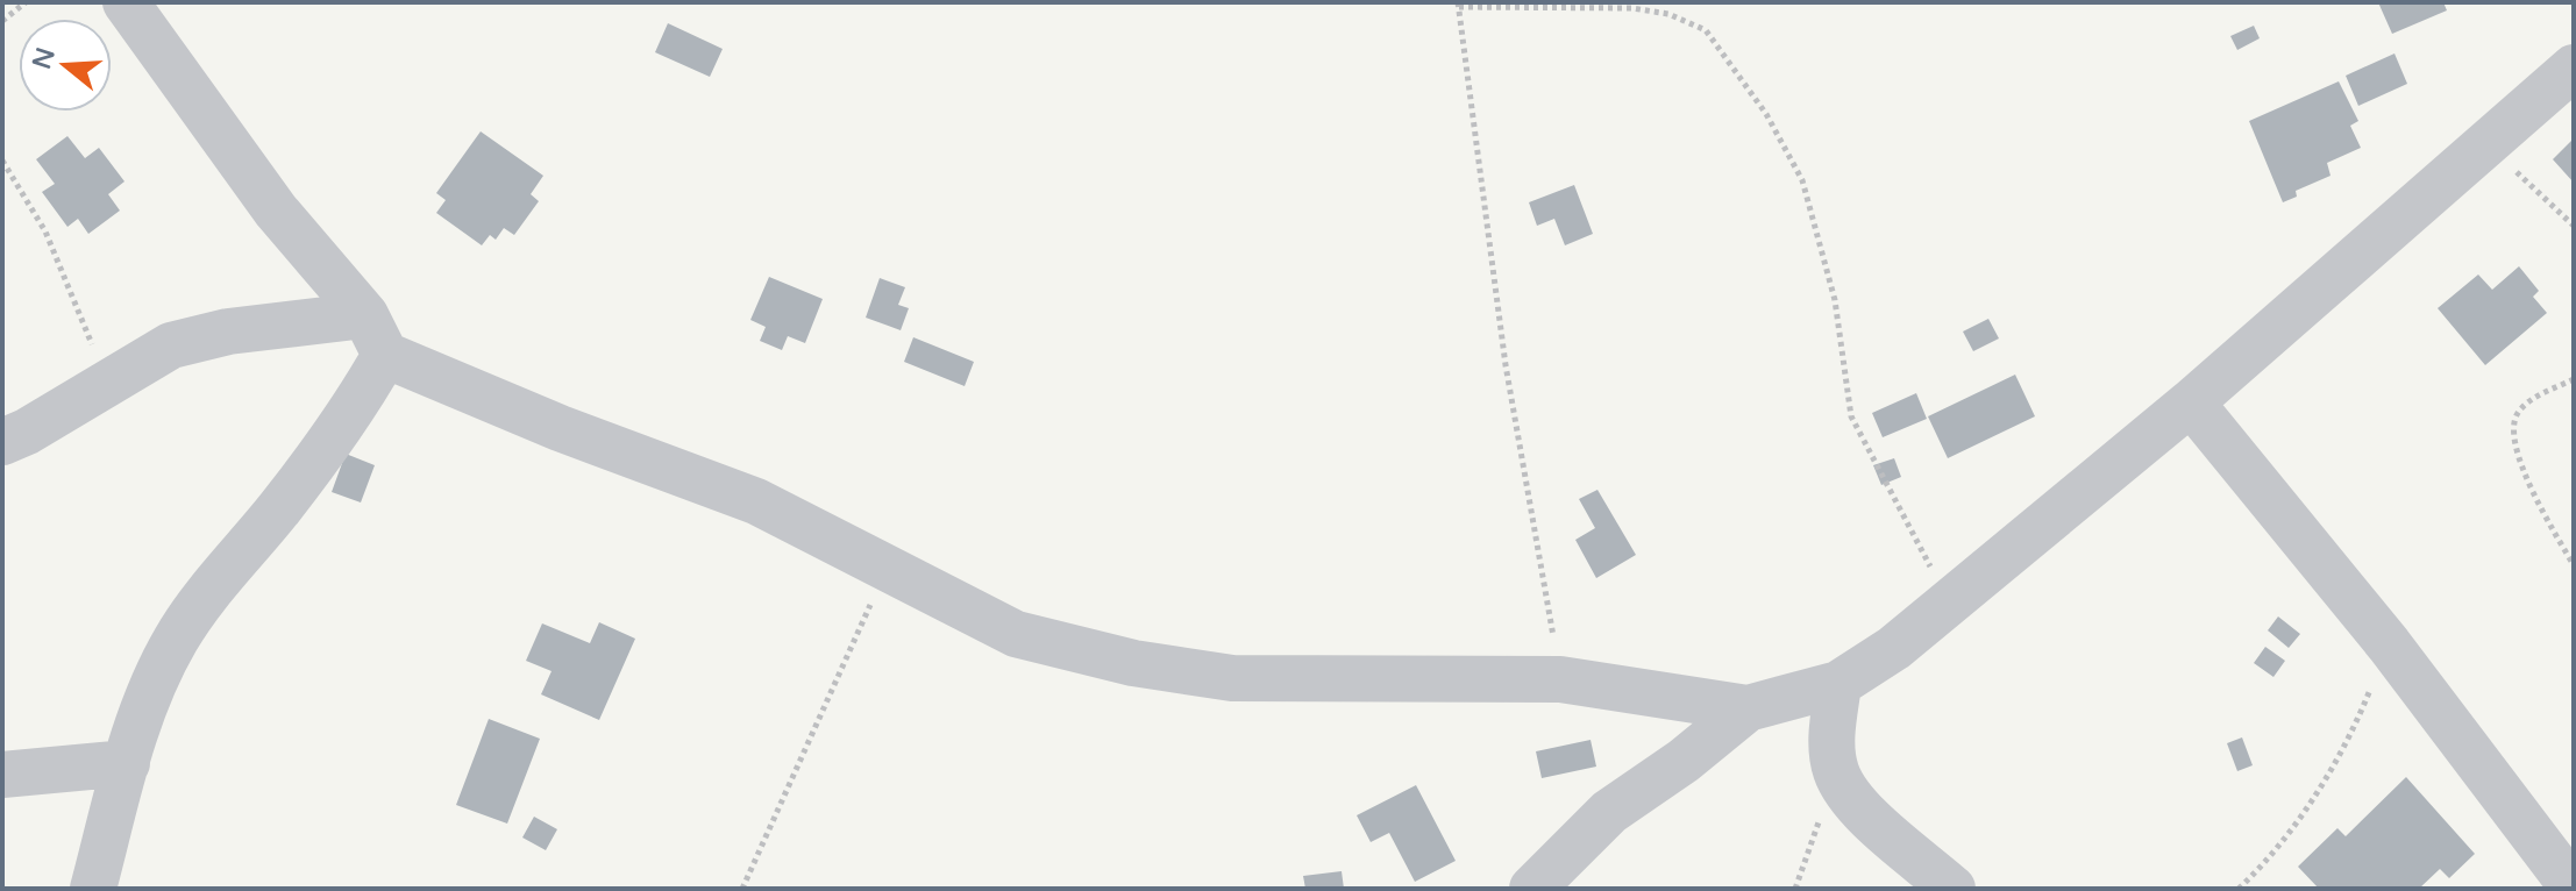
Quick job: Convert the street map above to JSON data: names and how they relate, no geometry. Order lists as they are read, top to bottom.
{
  "north": "left"
}
